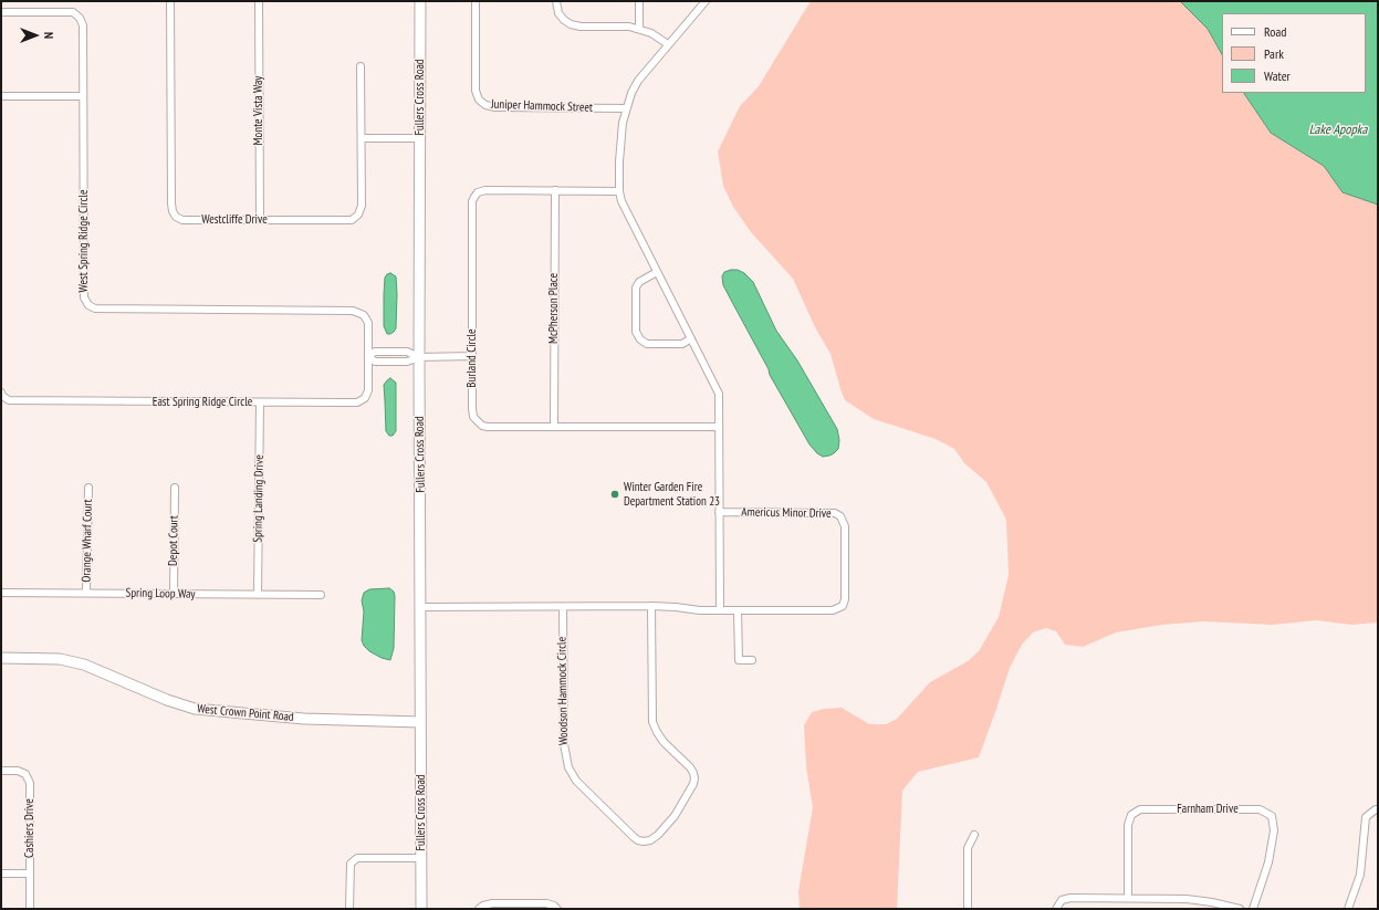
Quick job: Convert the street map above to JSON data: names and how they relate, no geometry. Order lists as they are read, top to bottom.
{
  "streets": {
    "street": [
      "Fullers Cross Road",
      "Juniper Hammock Street",
      "Monte Vista Way",
      "Westcliffe Drive",
      "West Spring Ridge Circle",
      "McPherson Place",
      "Burland Circle",
      "East Spring Ridge Circle",
      "Spring Landing Drive",
      "Americus Minor Drive",
      "Orange Wharf Court",
      "Depot Court",
      "Spring Loop Way",
      "Woodson Hammock Circle",
      "West Crown Point Road",
      "Farnham Drive",
      "Cashiers Drive"
    ]
  },
  "crossings": [
    ["Fullers Cross Road", "Americus Minor Drive"],
    ["Fullers Cross Road", "West Crown Point Road"],
    ["Monte Vista Way", "Westcliffe Drive"],
    ["West Spring Ridge Circle", "East Spring Ridge Circle"],
    ["McPherson Place", "Burland Circle"],
    ["East Spring Ridge Circle", "Spring Landing Drive"],
    ["Spring Landing Drive", "Spring Loop Way"],
    ["Americus Minor Drive", "Woodson Hammock Circle"],
    ["Orange Wharf Court", "Spring Loop Way"],
    ["Depot Court", "Spring Loop Way"]
  ],
  "water": ["Lake Apopka"],
  "places": ["Winter Garden Fire Department Station 23"],
  "legend": ["Road", "Park", "Water"],
  "north": "right"
}
